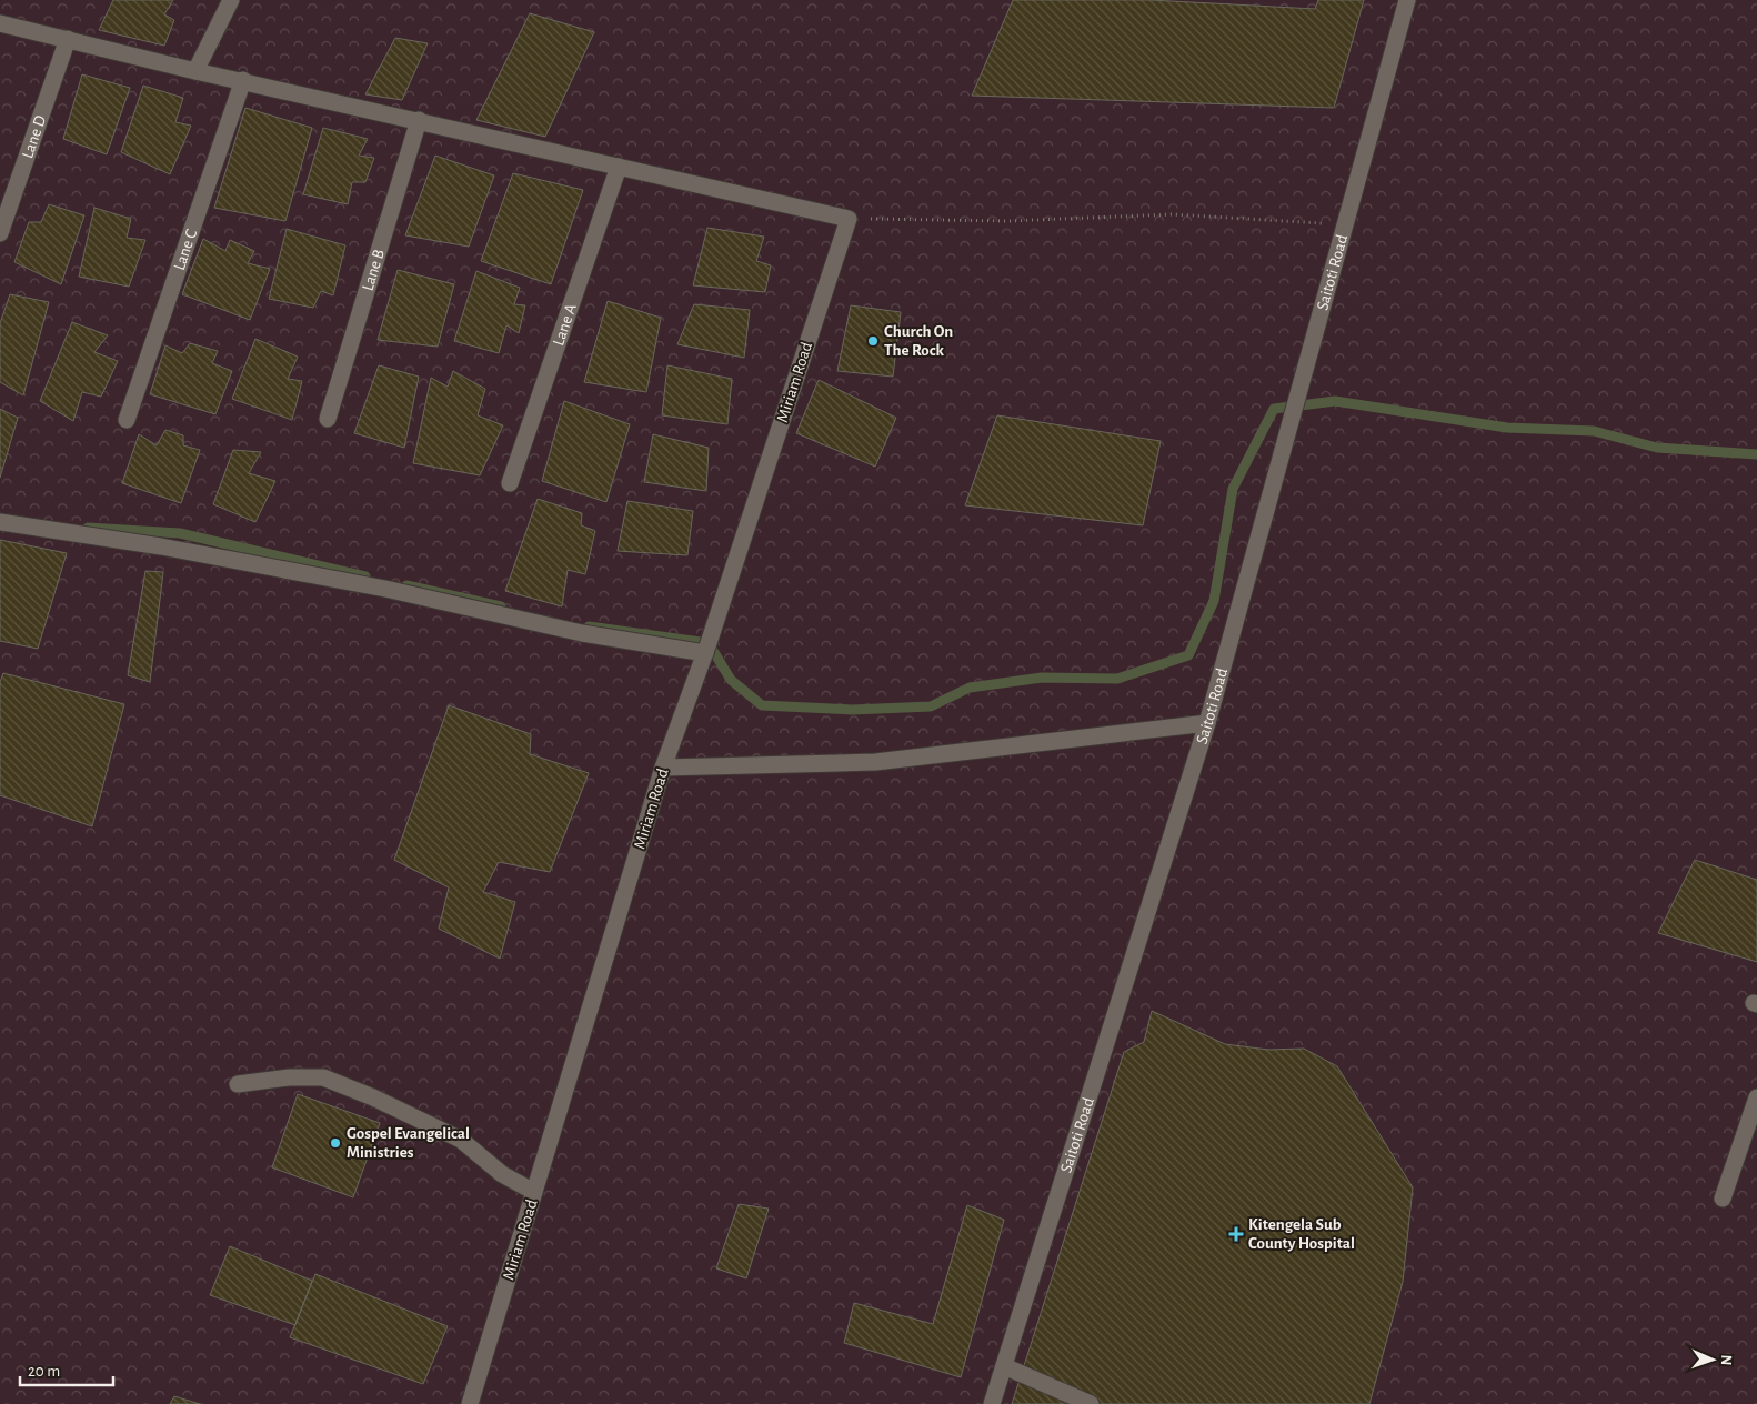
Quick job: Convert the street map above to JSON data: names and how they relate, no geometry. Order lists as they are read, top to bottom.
{
  "streets": {
    "street": [
      "Lane D",
      "Lane C",
      "Lane B",
      "Saitoti Road",
      "Lane A",
      "Miriam Road"
    ]
  },
  "places": {
    "other": ["Church On The Rock", "Gospel Evangelical Ministries"],
    "health": ["Kitengela Sub County Hospital"]
  },
  "scale_bar": "20 m",
  "north": "right"
}
